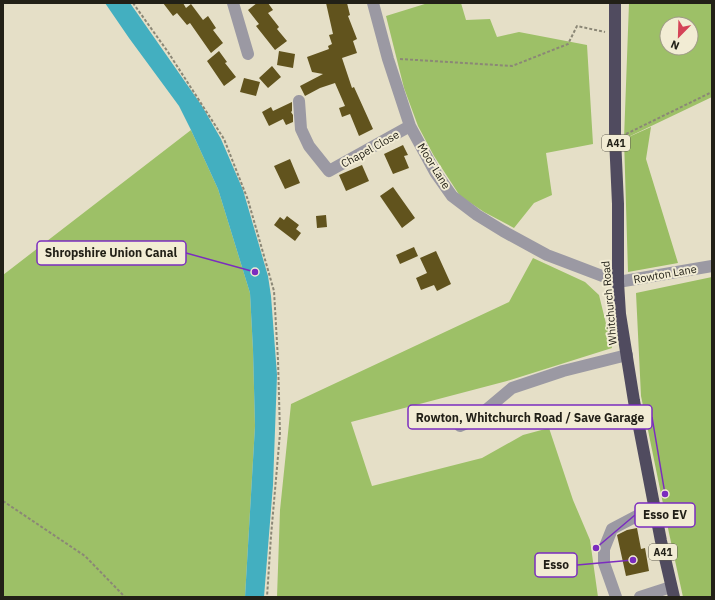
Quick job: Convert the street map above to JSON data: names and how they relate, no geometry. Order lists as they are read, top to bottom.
{
  "streets": {
    "highway": ["A41", "Whitchurch Road"],
    "street": ["Chapel Close", "Moor Lane", "Rowton Lane"]
  },
  "crossings": [
    ["Chapel Close", "Moor Lane"],
    ["Moor Lane", "Rowton Lane"],
    ["Moor Lane", "Whitchurch Road"],
    ["Rowton Lane", "Whitchurch Road"]
  ],
  "places": [
    "Shropshire Union Canal",
    "Rowton, Whitchurch Road / Save Garage",
    "Esso EV",
    "Esso"
  ],
  "north": "bottom left"
}
